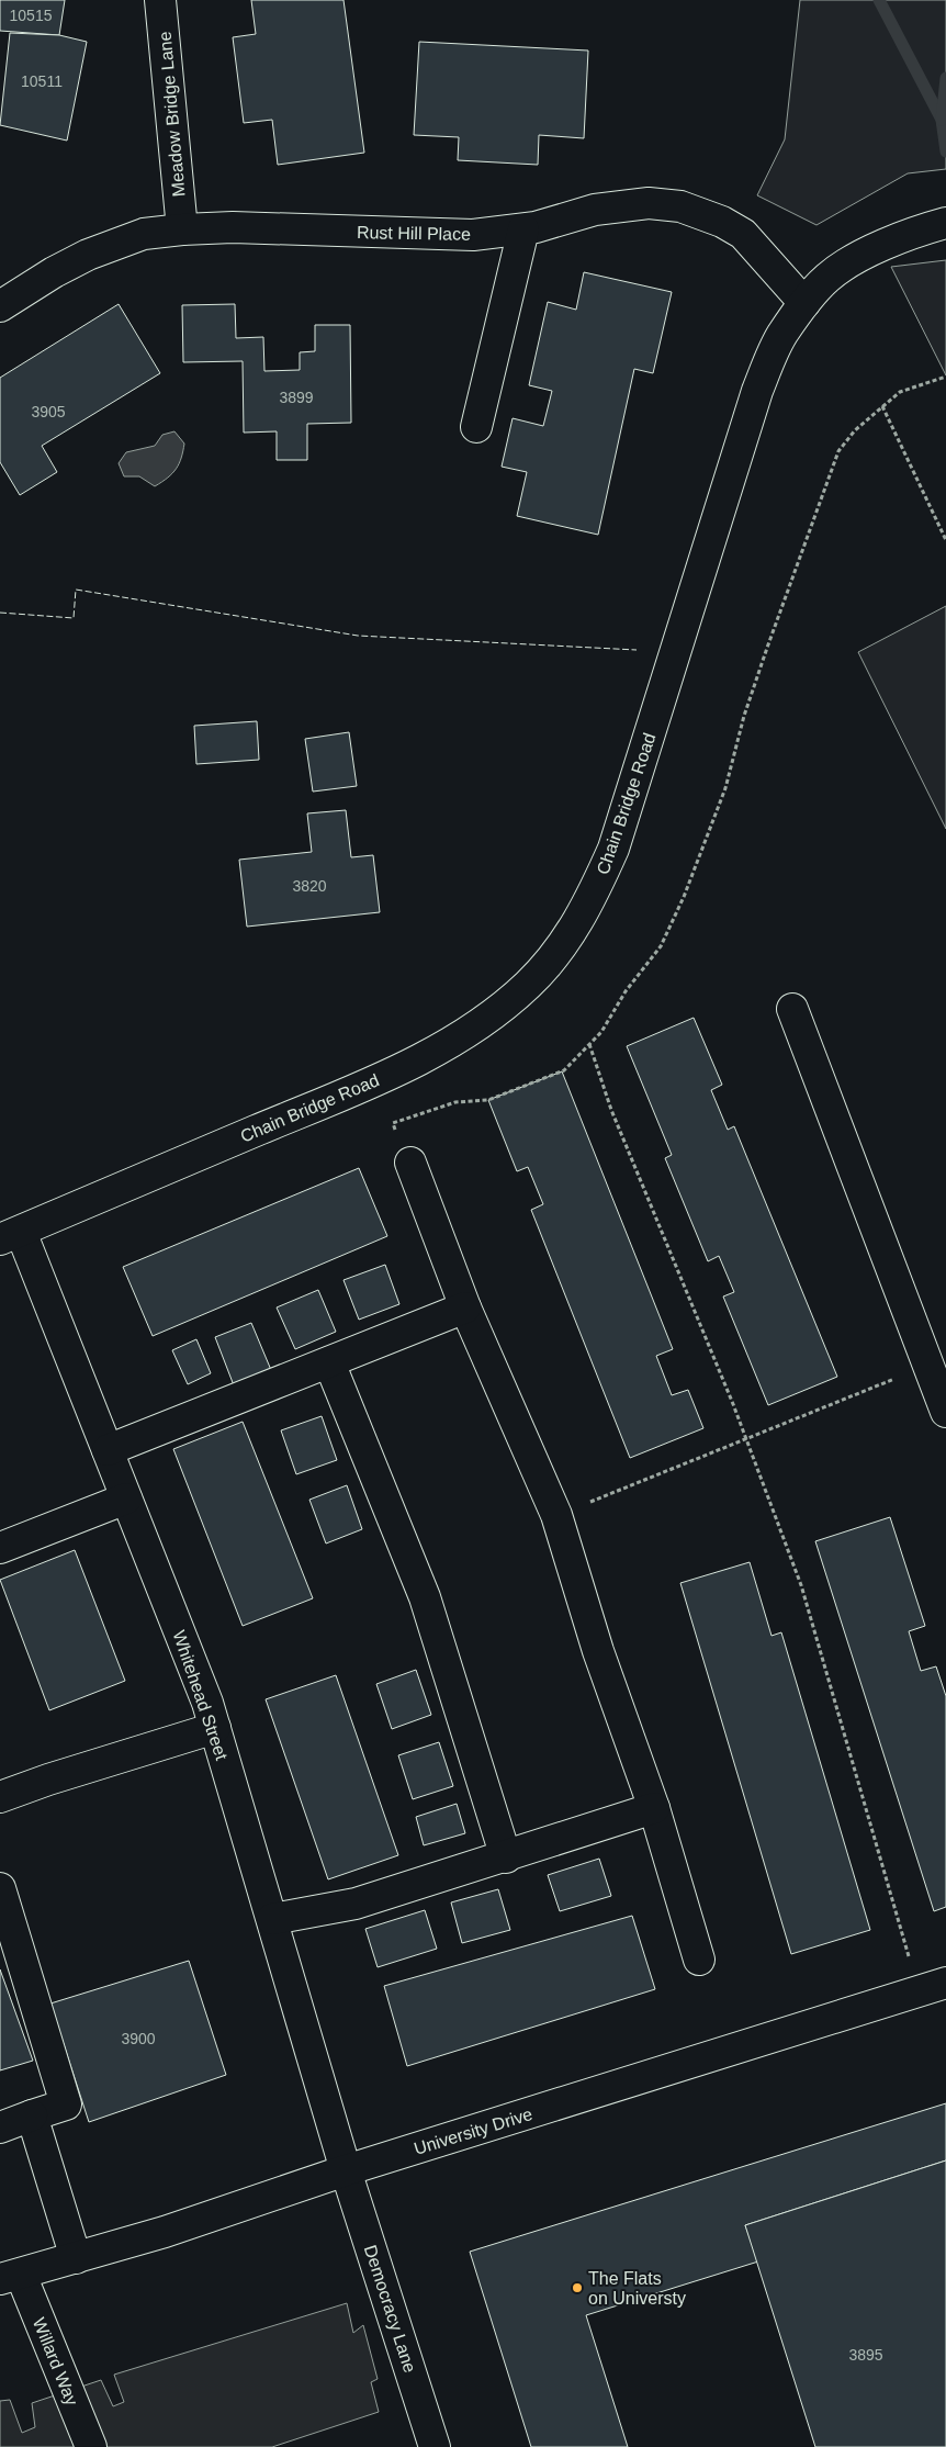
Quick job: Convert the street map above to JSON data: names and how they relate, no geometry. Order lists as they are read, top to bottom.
{
  "streets": {
    "street": [
      "Meadow Bridge Lane",
      "Rust Hill Place",
      "Chain Bridge Road",
      "Whitehead Street",
      "University Drive",
      "Democracy Lane",
      "Willard Way"
    ]
  },
  "crossings": [
    ["Meadow Bridge Lane", "Rust Hill Place"],
    ["Rust Hill Place", "Chain Bridge Road"],
    ["Chain Bridge Road", "Whitehead Street"],
    ["Whitehead Street", "University Drive"],
    ["Whitehead Street", "Democracy Lane"],
    ["University Drive", "Democracy Lane"],
    ["University Drive", "Willard Way"]
  ],
  "places": ["The Flats on Universty"],
  "house_numbers": [
    "10515",
    "10511",
    "3899",
    "3905",
    "3820",
    "3900",
    "3895"
  ]
}
